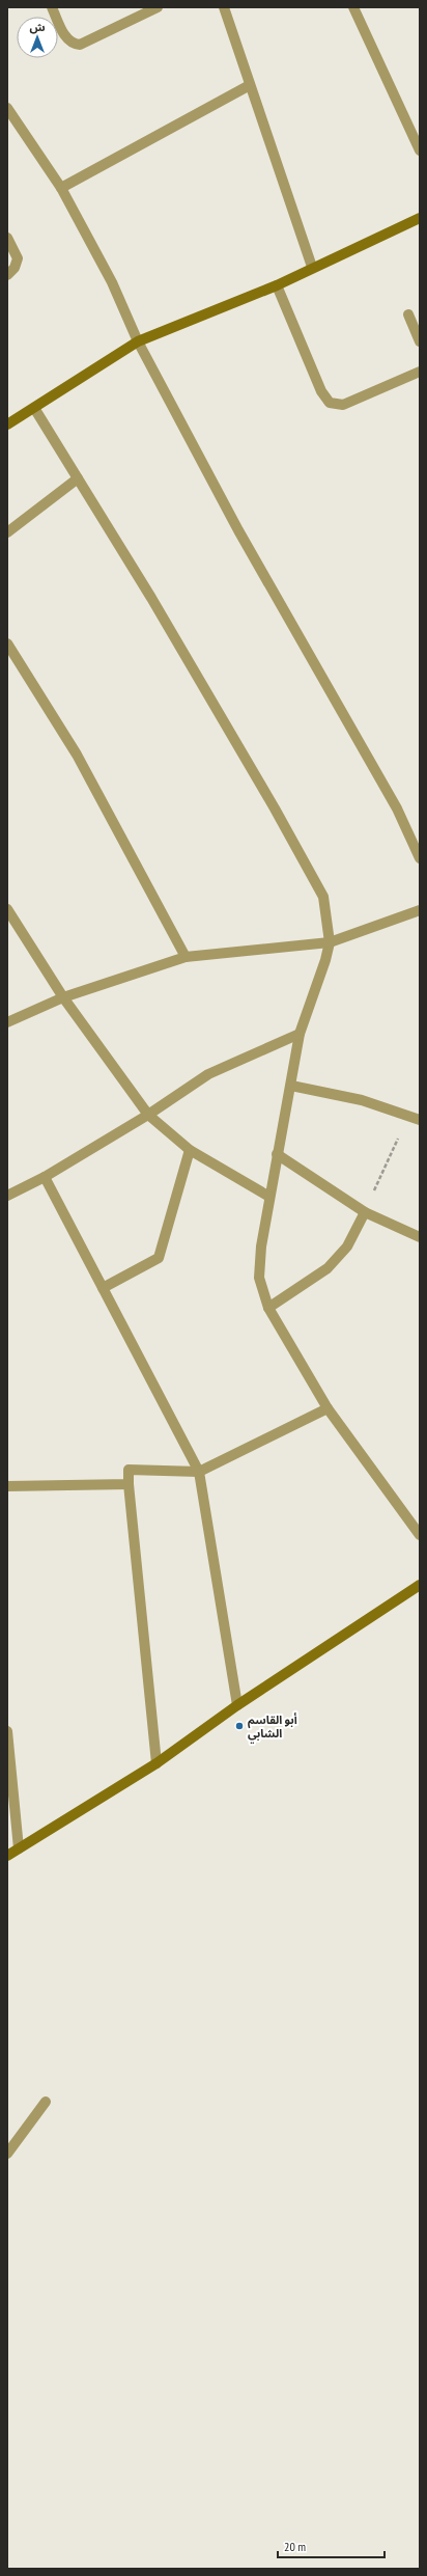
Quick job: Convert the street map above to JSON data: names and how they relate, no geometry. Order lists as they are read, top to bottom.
{
  "places": ["أبو القاسم الشابي"],
  "scale_bar": "20 m",
  "north": "top"
}
